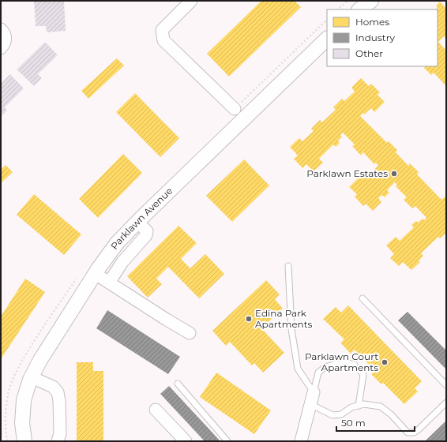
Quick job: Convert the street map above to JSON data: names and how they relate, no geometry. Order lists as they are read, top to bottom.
{
  "streets": {
    "street": ["Parklawn Avenue"]
  },
  "places": ["Parklawn Estates", "Edina Park Apartments", "Parklawn Court Apartments"],
  "legend": ["Homes", "Industry", "Other"],
  "scale_bar": "50 m"
}
